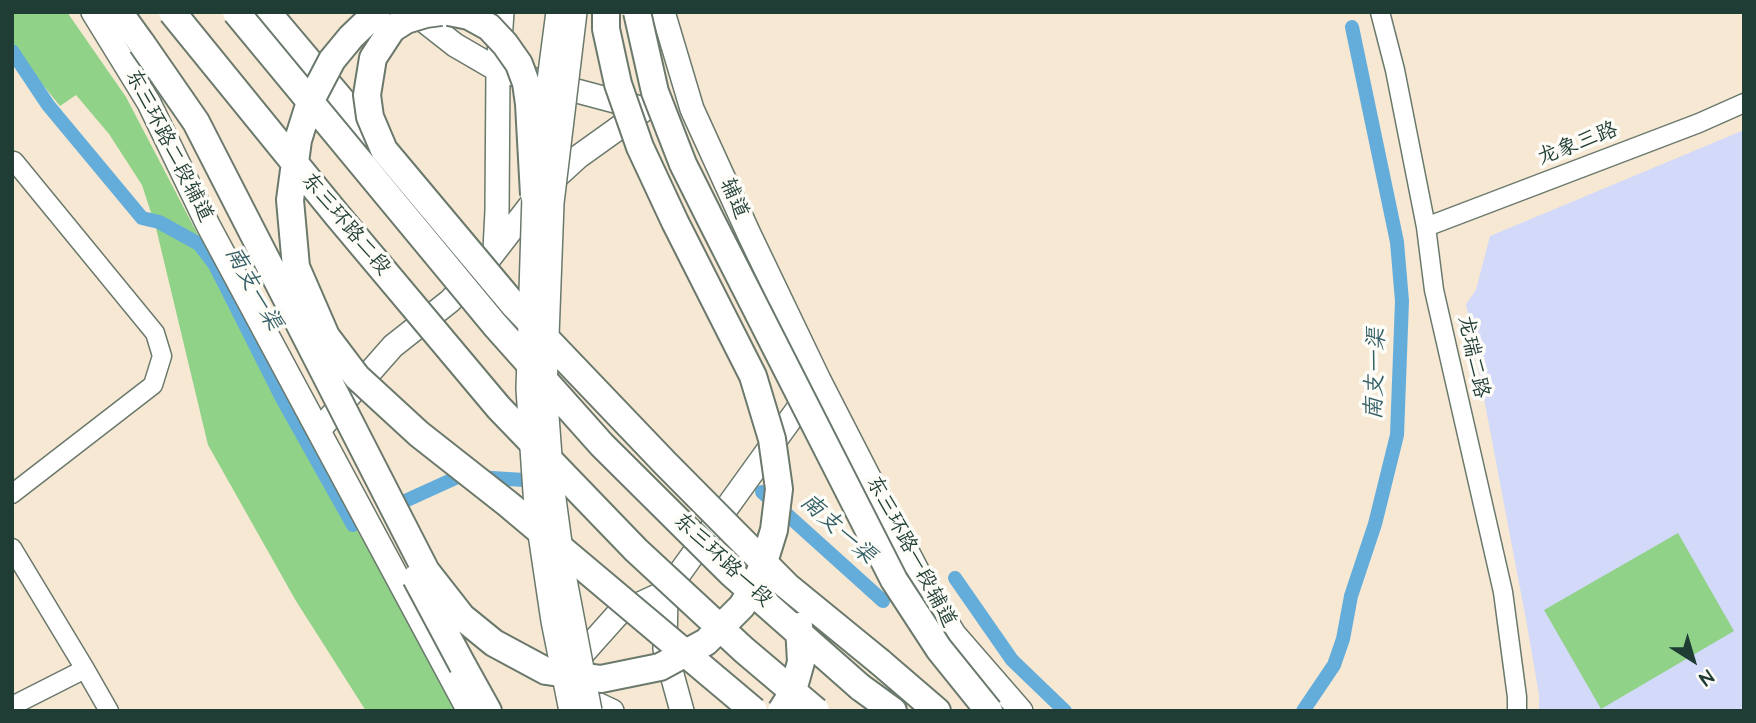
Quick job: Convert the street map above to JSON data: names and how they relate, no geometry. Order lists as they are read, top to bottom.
{
  "streets": {
    "highway": ["东三环路二段", "东三环路一段"],
    "main road": ["东三环路二段辅道", "辅道", "东三环路一段辅道"],
    "street": ["龙象三路", "龙瑞二路"]
  },
  "crossings": [
    ["龙象三路", "龙瑞二路"],
    ["辅道", "东三环路一段辅道"]
  ],
  "water": ["南支一渠"],
  "north": "bottom right"
}
